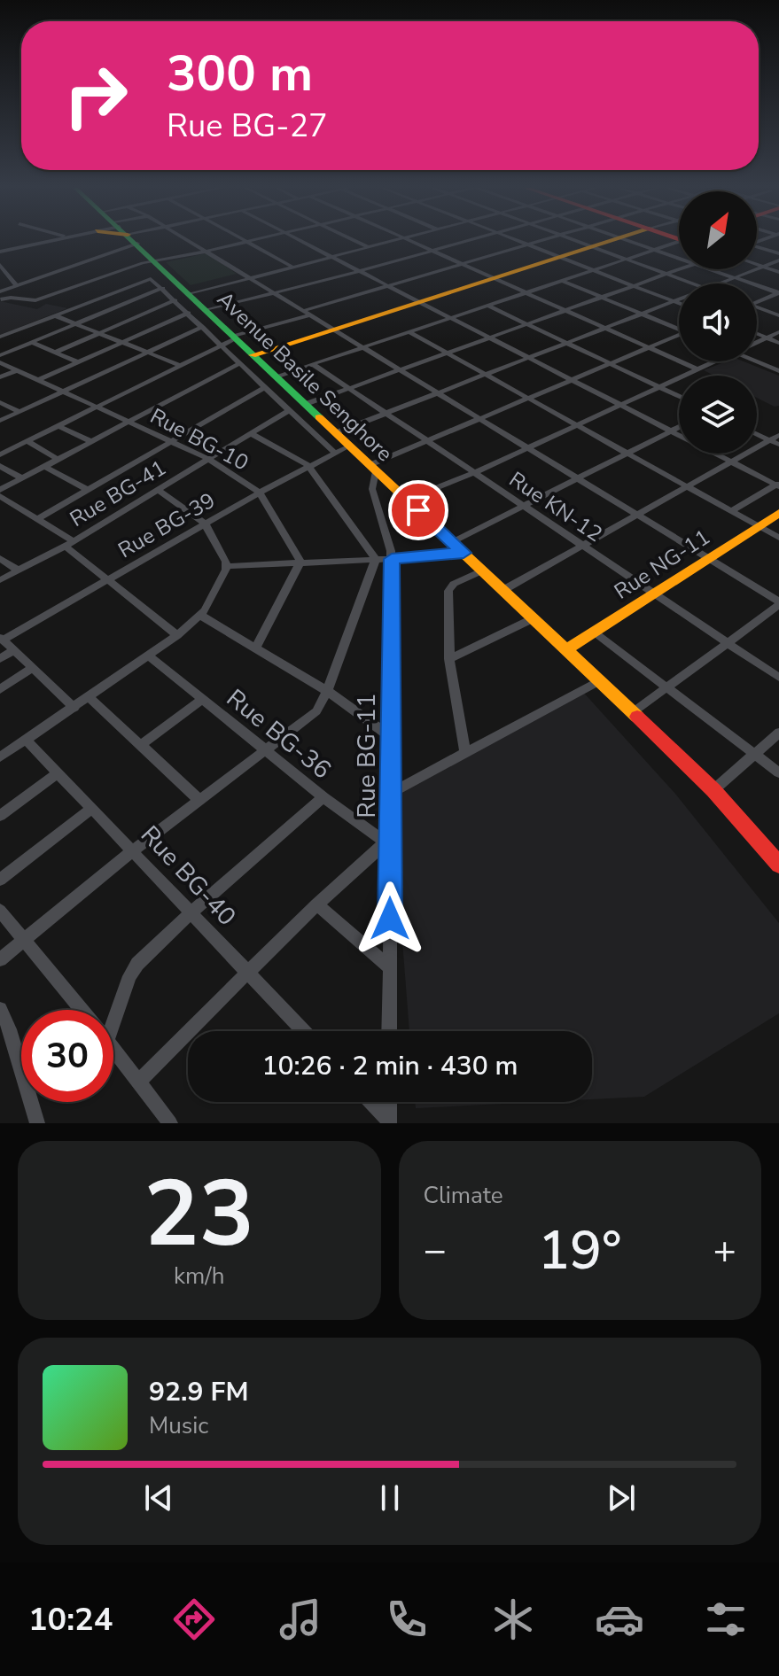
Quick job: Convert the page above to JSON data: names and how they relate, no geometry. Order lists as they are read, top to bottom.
{
  "streets": {
    "main road": ["Avenue Basile Senghore", "Rue NG-11"],
    "street": [
      "Rue BG-10",
      "Rue BG-41",
      "Rue KN-12",
      "Rue BG-39",
      "Rue BG-36",
      "Rue BG-11",
      "Rue BG-40"
    ]
  },
  "crossings": [
    ["Avenue Basile Senghore", "Rue BG-39"],
    ["Avenue Basile Senghore", "Rue NG-11"],
    ["Avenue Basile Senghore", "Rue BG-11"],
    ["Rue BG-10", "Rue BG-41"],
    ["Rue BG-10", "Rue BG-39"],
    ["Rue KN-12", "Rue NG-11"],
    ["Rue BG-36", "Rue BG-11"]
  ],
  "north": "top right",
  "page": {
    "turn": ["300 m", "Rue BG-27"],
    "limit": "30",
    "trip": "10:26 · 2 min · 430 m",
    "tile": [
      ["23", "km/h"],
      "Climate"
    ],
    "heat": ["−", "19°", "+"],
    "song": ["92.9 FM", "Music"],
    "tabs": "10:24"
  }
}
